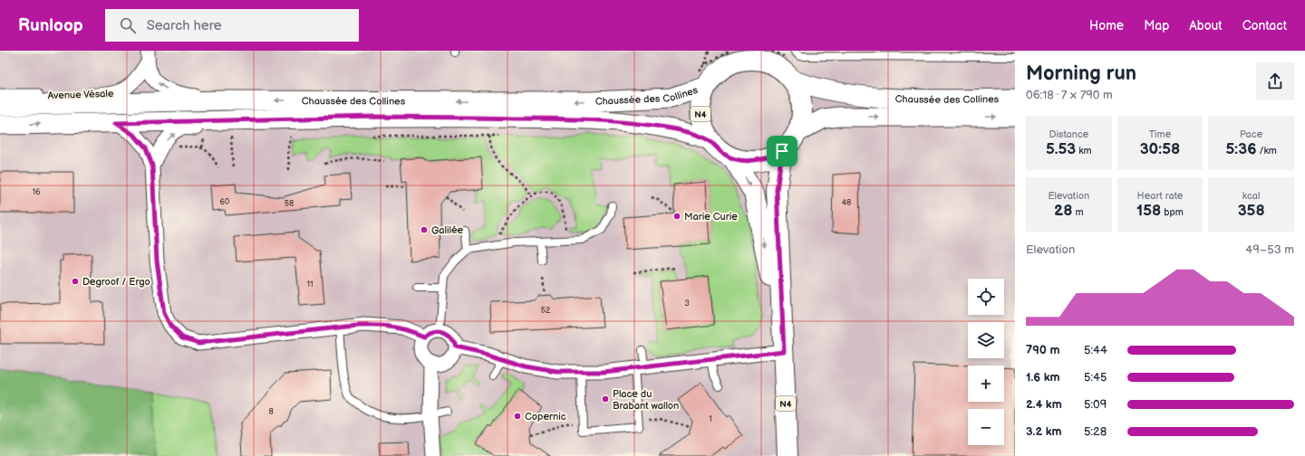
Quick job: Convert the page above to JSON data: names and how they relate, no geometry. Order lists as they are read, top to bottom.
{
  "streets": {
    "main road": ["Chaussée des Collines", "N4"],
    "street": ["Avenue Vésale"]
  },
  "crossings": [
    ["Avenue Vésale", "Chaussée des Collines"],
    ["Chaussée des Collines", "N4"]
  ],
  "places": [
    "Marie Curie",
    "Galilée",
    "Degroof / Ergo",
    "Place du Brabant wallon",
    "Copernic"
  ],
  "house_numbers": [
    "16",
    "60",
    "48",
    "58",
    "11",
    "3",
    "52",
    "8",
    "1"
  ],
  "page": {
    "header": "Runloop",
    "search": "Search here",
    "nav": [
      "Home",
      "Map",
      "About",
      "Contact"
    ],
    "heading": ["Morning run", "06:18 · 7 × 790 m"],
    "stats": [
      ["Distance", "5.53 km"],
      ["Time", "30:58"],
      ["Pace", "5:36 /km"],
      ["Elevation", "28 m"],
      ["Heart rate", "158 bpm"],
      ["kcal", "358"]
    ],
    "chart": ["Elevation", "49–53 m"],
    "map_buttons": ["+", "−"],
    "list": [
      {
        "name": "790 m",
        "note": "5:44"
      },
      {
        "name": "1.6 km",
        "note": "5:45"
      },
      {
        "name": "2.4 km",
        "note": "5:09"
      },
      {
        "name": "3.2 km",
        "note": "5:28"
      }
    ]
  }
}
